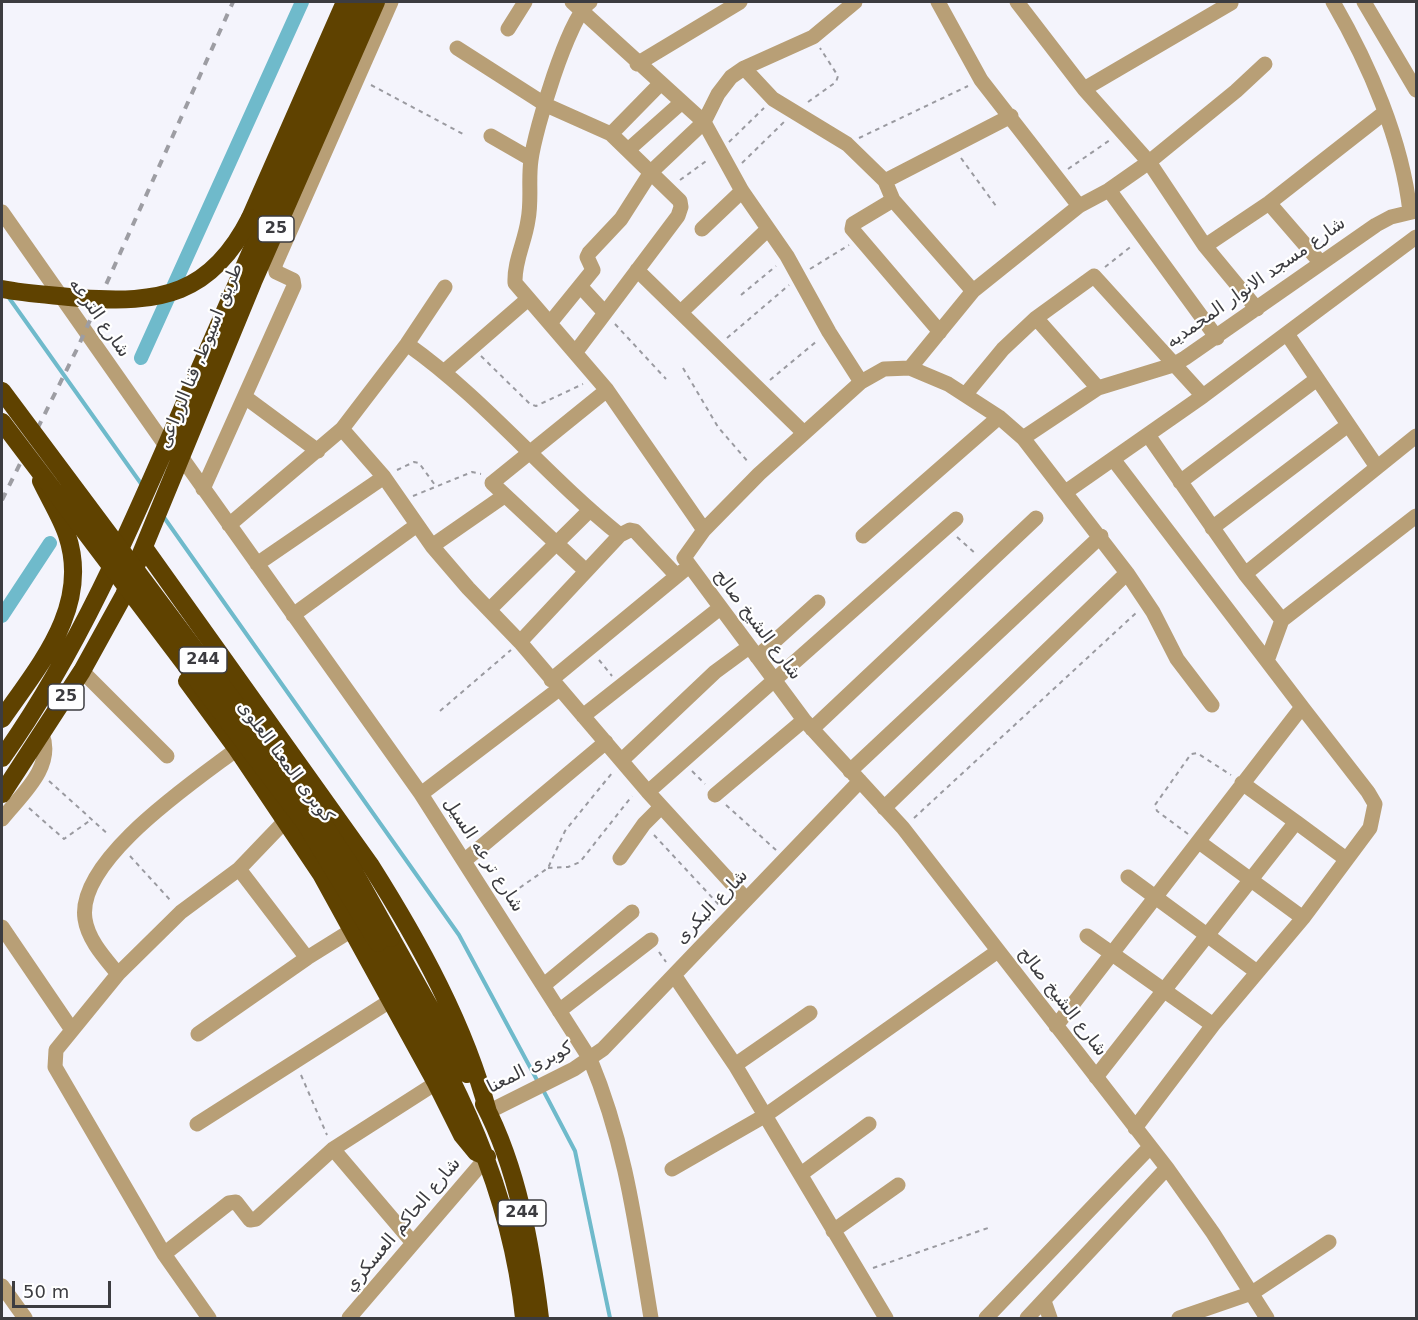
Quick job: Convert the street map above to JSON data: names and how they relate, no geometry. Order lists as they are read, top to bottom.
{
  "streets": {
    "highway": [
      "25",
      "طريق اسيوط, قنا الزراعى",
      "244",
      "كوبرى المعنا العلوى"
    ],
    "street": [
      "شارع مسجد الانوار المحمديه",
      "شارع الترعه",
      "شارع الشيخ صالح",
      "شارع ترعه السيل",
      "شارع البكرى",
      "كوبرى المعنا",
      "شارع الحاكم العسكري"
    ]
  },
  "crossings": [
    ["25", "طريق اسيوط, قنا الزراعى"],
    ["شارع مسجد الانوار المحمديه", "شارع الشيخ صالح"],
    ["شارع الترعه", "طريق اسيوط, قنا الزراعى"],
    ["طريق اسيوط, قنا الزراعى", "شارع ترعه السيل"],
    ["شارع الشيخ صالح", "شارع البكرى"],
    ["244", "كوبرى المعنا العلوى"],
    ["244", "كوبرى المعنا"],
    ["244", "شارع الحاكم العسكري"],
    ["كوبرى المعنا العلوى", "كوبرى المعنا"],
    ["كوبرى المعنا العلوى", "شارع الحاكم العسكري"],
    ["شارع ترعه السيل", "شارع البكرى"],
    ["شارع ترعه السيل", "كوبرى المعنا"],
    ["شارع البكرى", "كوبرى المعنا"]
  ],
  "scale_bar": "50 m"
}
